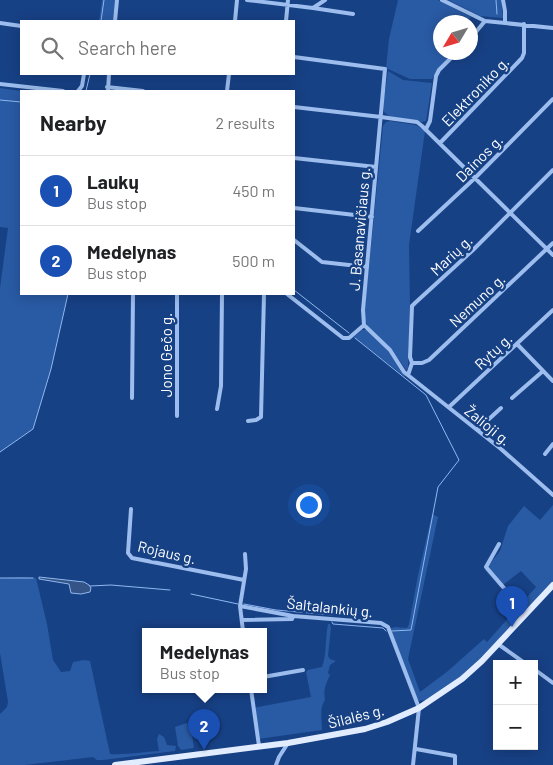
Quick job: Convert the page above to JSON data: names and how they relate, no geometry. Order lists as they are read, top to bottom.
{
  "streets": {
    "main road": ["Šilalės g."],
    "street": [
      "Elektroniko g.",
      "Dainos g.",
      "J. Basanavičiaus g.",
      "Marių g.",
      "Nemuno g.",
      "Rytų g.",
      "Jono Gečo g.",
      "Žalioji g.",
      "Rojaus g.",
      "Šaltalankių g."
    ]
  },
  "crossings": [
    ["Marių g.", "Nemuno g."],
    ["Marių g.", "Žalioji g."],
    ["Rytų g.", "Žalioji g."],
    ["Šaltalankių g.", "Šilalės g."]
  ],
  "north": "bottom left",
  "page": {
    "search": "Search here",
    "heading": ["Nearby", "2 results"],
    "list": [
      {
        "mark": "1",
        "name": "Laukų",
        "note": "Bus stop",
        "value": "450 m"
      },
      {
        "mark": "2",
        "name": "Medelynas",
        "note": "Bus stop",
        "value": "500 m"
      }
    ],
    "pins": ["1", "2"],
    "popup": ["Medelynas", "Bus stop"],
    "map_buttons": ["+", "−"]
  }
}
